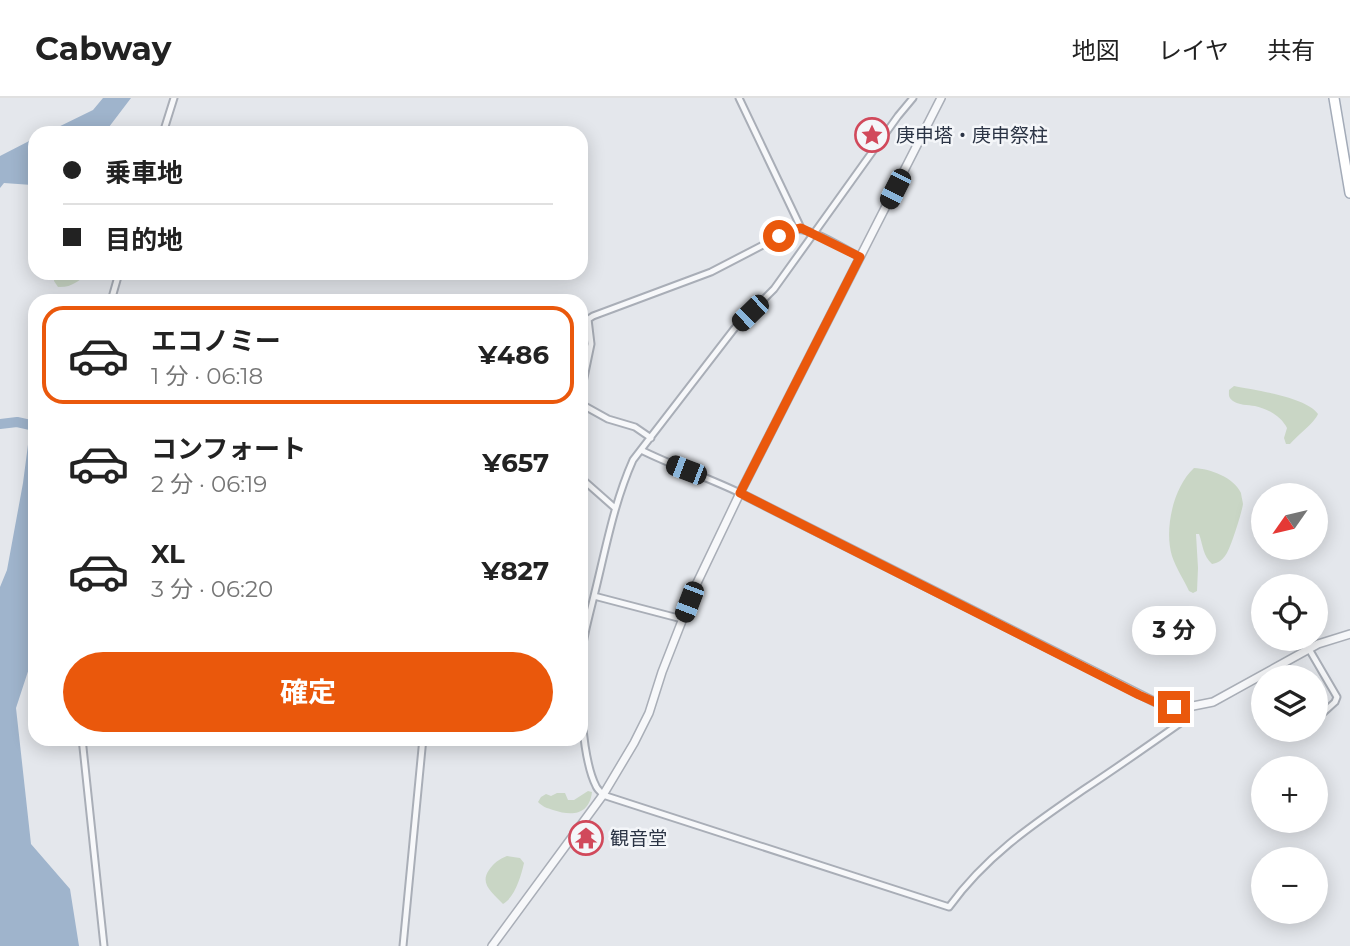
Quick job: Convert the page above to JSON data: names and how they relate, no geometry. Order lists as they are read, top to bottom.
{
  "places": {
    "place": ["庚申塔・庚申祭柱"],
    "temple": ["観音堂"]
  },
  "north": "bottom left",
  "page": {
    "header": "Cabway",
    "nav": ["地図", "レイヤ", "共有"],
    "banner": ["乗車地", "目的地"],
    "list": [
      {
        "name": "エコノミー",
        "note": "1 分 · 06:18",
        "value": "¥486"
      },
      {
        "name": "コンフォート",
        "note": "2 分 · 06:19",
        "value": "¥657"
      },
      {
        "name": "XL",
        "note": "3 分 · 06:20",
        "value": "¥827"
      }
    ],
    "map_buttons": ["+", "−"],
    "bubble": "3 分",
    "buttons": "確定"
  }
}
